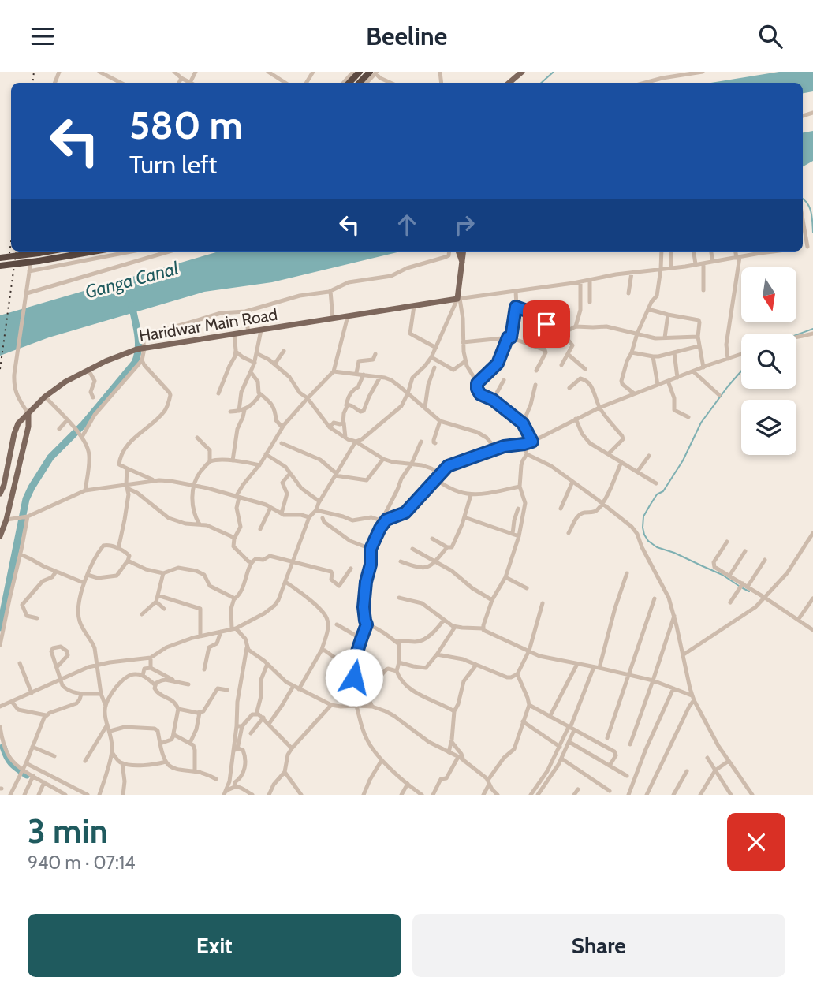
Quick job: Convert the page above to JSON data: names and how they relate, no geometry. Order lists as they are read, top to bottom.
{
  "streets": {
    "main road": ["Haridwar Main Road"]
  },
  "water": ["Ganga Canal"],
  "north": "bottom",
  "page": {
    "header": "Beeline",
    "turn": ["580 m", "Turn left"],
    "heading": ["3 min", "940 m · 07:14"],
    "buttons": ["Exit", "Share"]
  }
}
